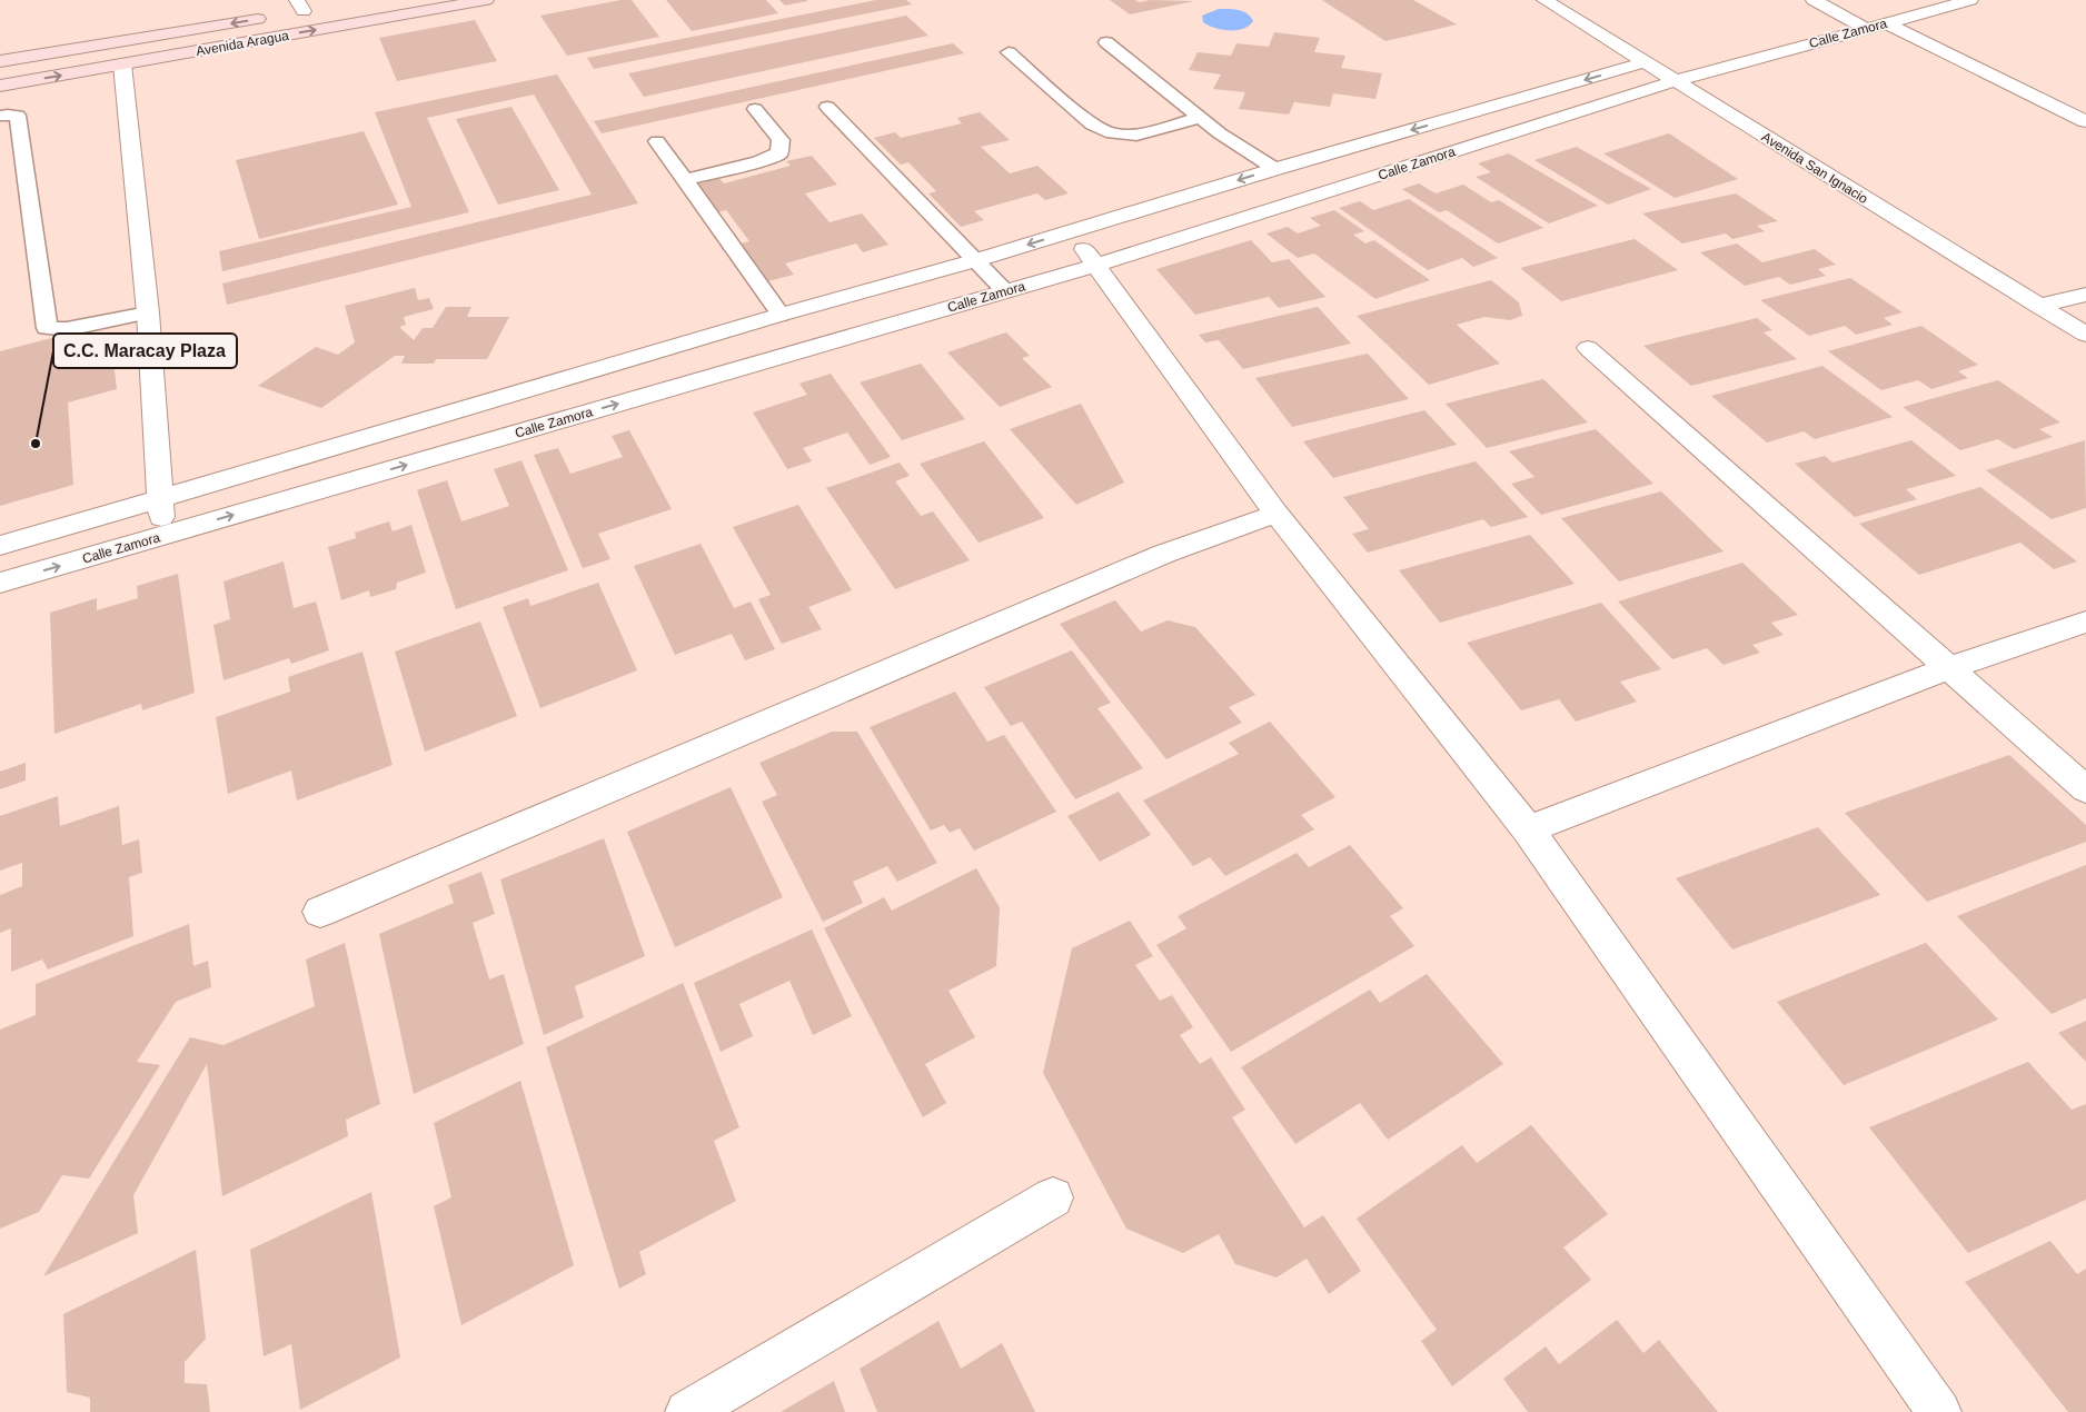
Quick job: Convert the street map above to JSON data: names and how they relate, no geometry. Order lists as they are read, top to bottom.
{
  "streets": {
    "street": ["Calle Zamora", "Avenida Aragua", "Avenida San Ignacio"]
  },
  "crossings": [
    ["Calle Zamora", "Avenida San Ignacio"]
  ],
  "places": ["C.C. Maracay Plaza"]
}
